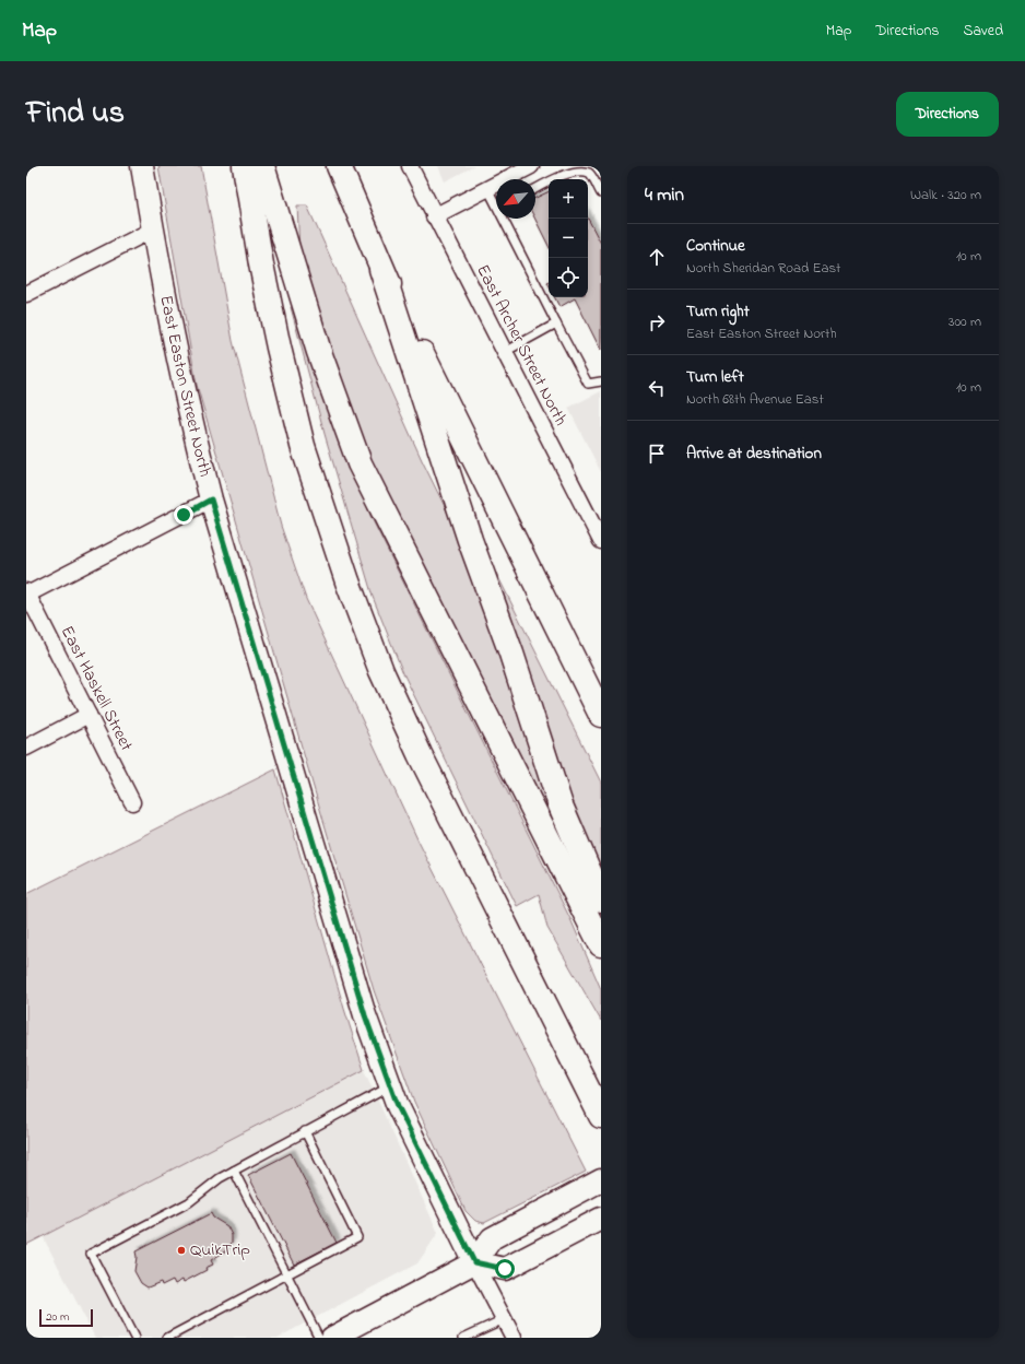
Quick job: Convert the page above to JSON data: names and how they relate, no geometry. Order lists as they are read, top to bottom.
{
  "streets": {
    "street": ["East Archer Street North", "East Easton Street North", "East Haskell Street"]
  },
  "places": ["QuikTrip"],
  "scale_bar": "20 m",
  "north": "bottom left",
  "page": {
    "header": "Map",
    "nav": ["Map", "Directions", "Saved"],
    "title": "Find us",
    "buttons": "Directions",
    "heading": ["4 min", "Walk · 320 m"],
    "map_buttons": ["+", "−"],
    "list": [
      ["Continue", "North Sheridan Road East", "10 m"],
      ["Turn right", "East Easton Street North", "300 m"],
      ["Turn left", "North 68th Avenue East", "10 m"],
      "Arrive at destination"
    ],
    "scale": "20 m"
  }
}
